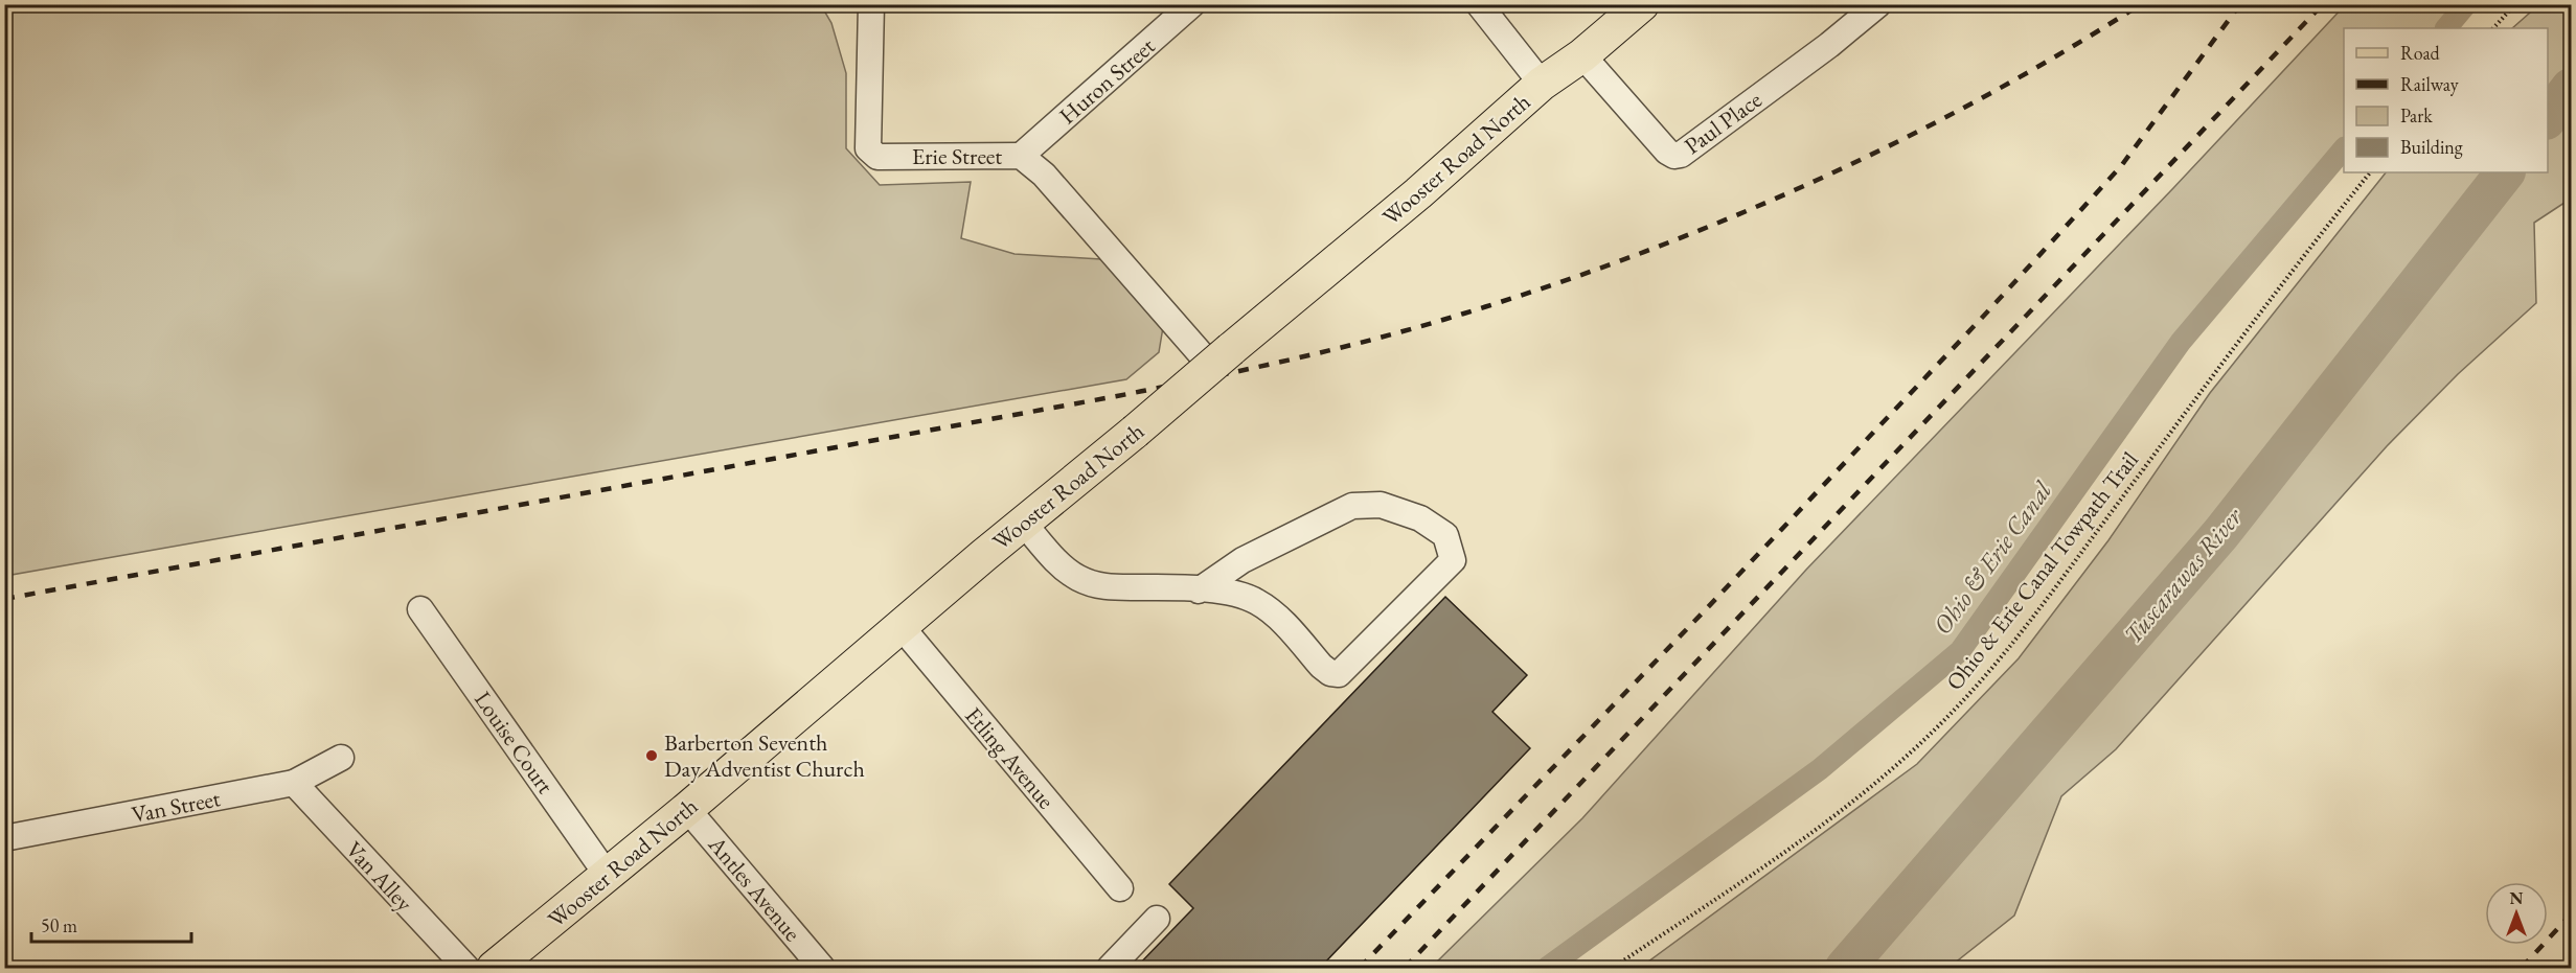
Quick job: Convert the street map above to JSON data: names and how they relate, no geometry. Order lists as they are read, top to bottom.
{
  "streets": {
    "main road": ["Wooster Road North"],
    "street": [
      "Huron Street",
      "Paul Place",
      "Erie Street",
      "Louise Court",
      "Etling Avenue",
      "Van Street",
      "Van Alley",
      "Antles Avenue"
    ],
    "path": ["Ohio & Erie Canal Towpath Trail"]
  },
  "crossings": [
    ["Huron Street", "Erie Street"],
    ["Paul Place", "Wooster Road North"],
    ["Erie Street", "Wooster Road North"],
    ["Wooster Road North", "Louise Court"],
    ["Wooster Road North", "Etling Avenue"],
    ["Wooster Road North", "Antles Avenue"],
    ["Van Street", "Van Alley"]
  ],
  "water": ["Ohio & Erie Canal", "Tuscarawas River"],
  "places": ["Barberton Seventh Day Adventist Church"],
  "legend": [
    "Road",
    "Railway",
    "Park",
    "Building"
  ],
  "scale_bar": "50 m",
  "north": "top"
}
